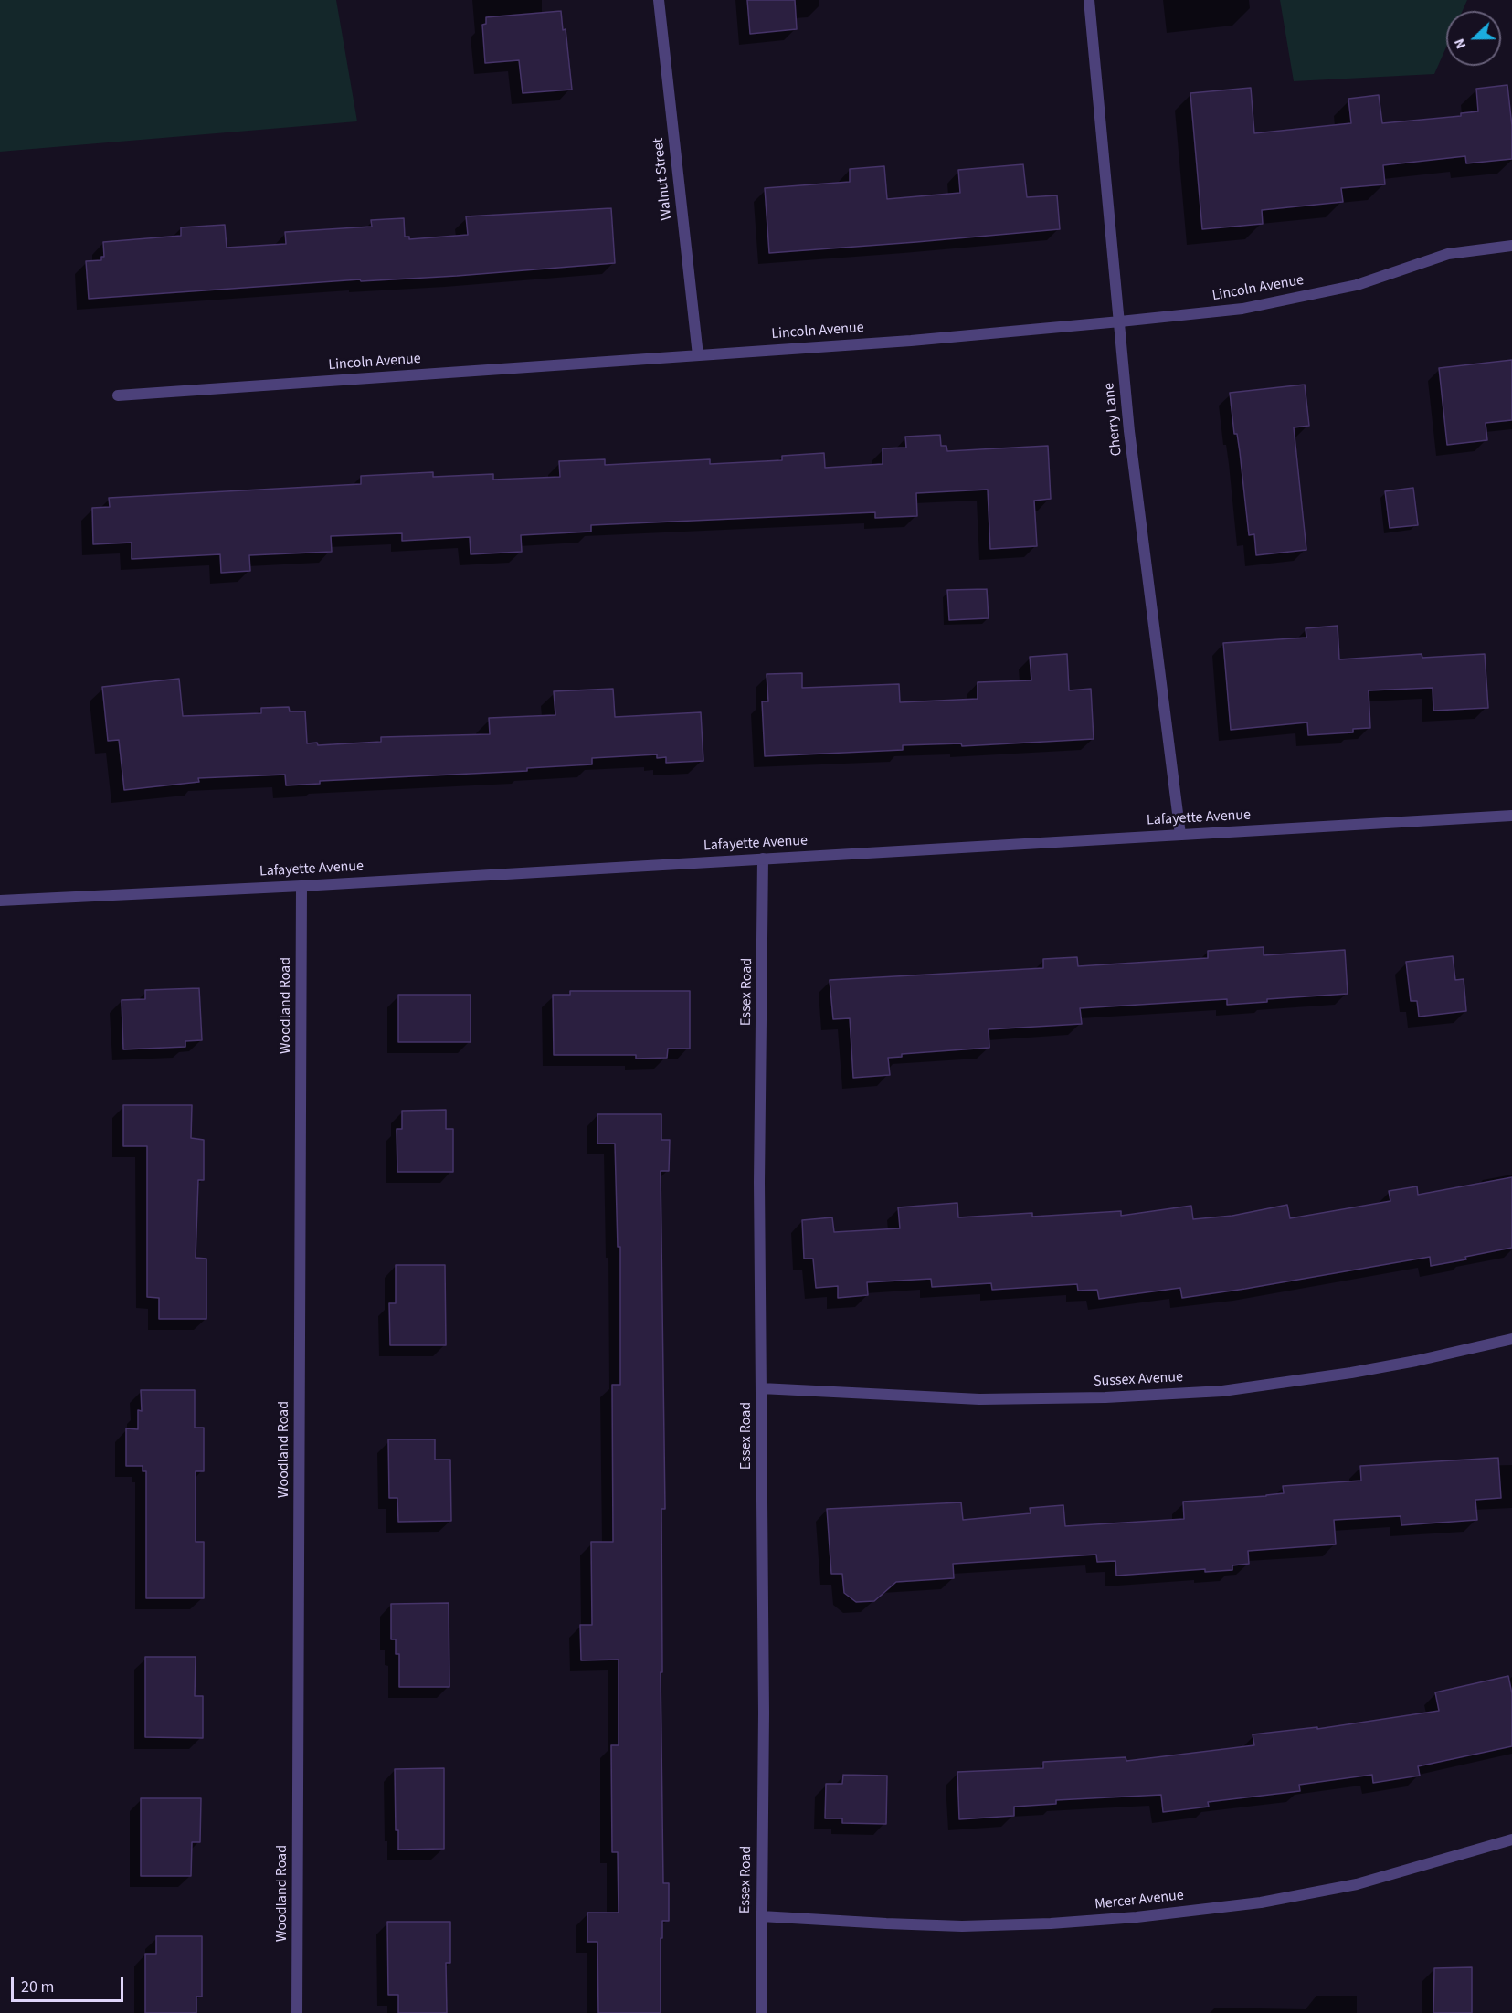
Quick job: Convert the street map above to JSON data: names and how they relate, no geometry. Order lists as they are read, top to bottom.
{
  "streets": {
    "street": [
      "Walnut Street",
      "Lincoln Avenue",
      "Cherry Lane",
      "Lafayette Avenue",
      "Essex Road",
      "Woodland Road",
      "Sussex Avenue",
      "Mercer Avenue"
    ]
  },
  "crossings": [
    ["Walnut Street", "Lincoln Avenue"],
    ["Lincoln Avenue", "Cherry Lane"],
    ["Cherry Lane", "Lafayette Avenue"],
    ["Lafayette Avenue", "Essex Road"],
    ["Lafayette Avenue", "Woodland Road"],
    ["Essex Road", "Sussex Avenue"],
    ["Essex Road", "Mercer Avenue"]
  ],
  "scale_bar": "20 m",
  "north": "left"
}
